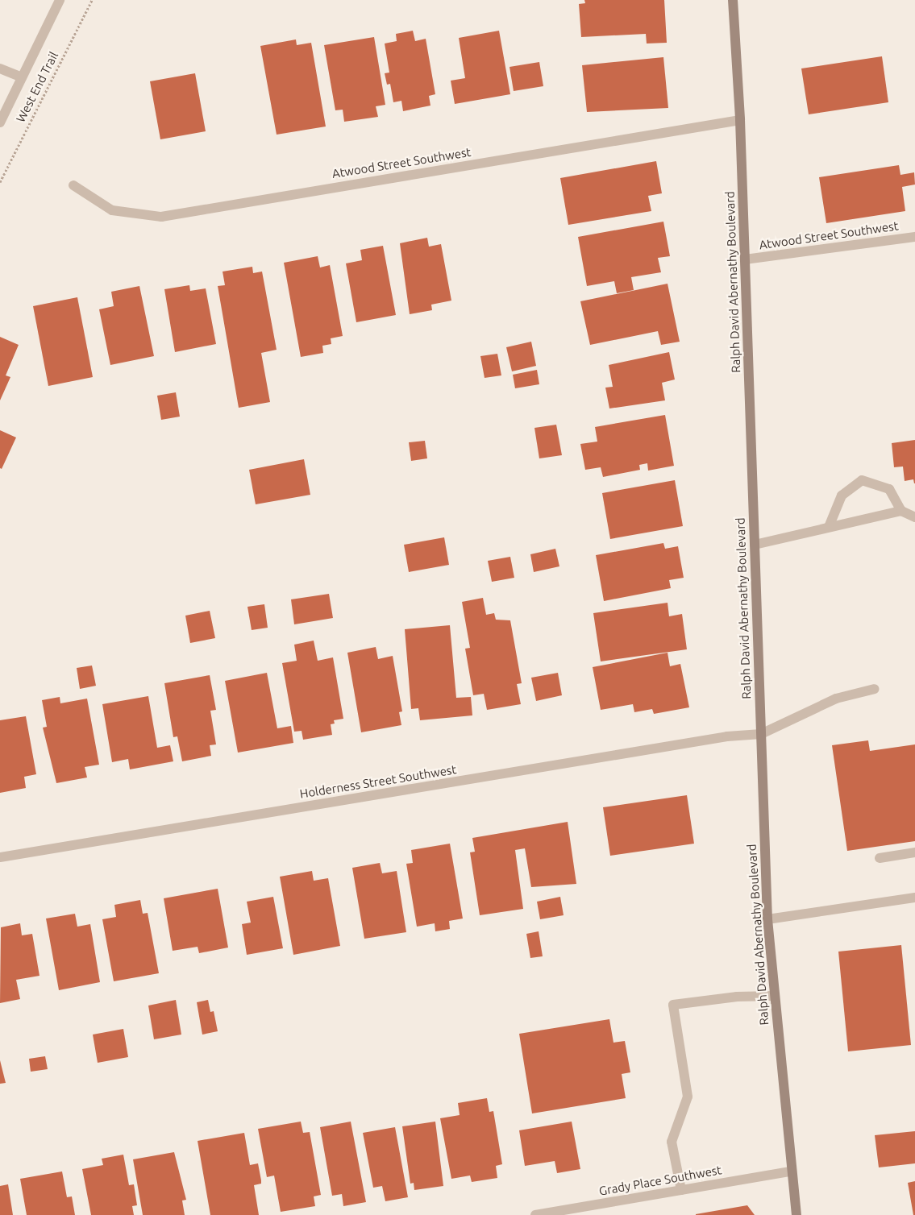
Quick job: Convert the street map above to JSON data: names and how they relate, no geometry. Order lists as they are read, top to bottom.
{
  "streets": {
    "main road": ["Ralph David Abernathy Boulevard"],
    "street": ["Atwood Street Southwest", "Holderness Street Southwest", "Grady Place Southwest"],
    "path": ["West End Trail"]
  },
  "crossings": [
    ["Atwood Street Southwest", "Ralph David Abernathy Boulevard"],
    ["Ralph David Abernathy Boulevard", "Holderness Street Southwest"],
    ["Ralph David Abernathy Boulevard", "Grady Place Southwest"]
  ]
}
